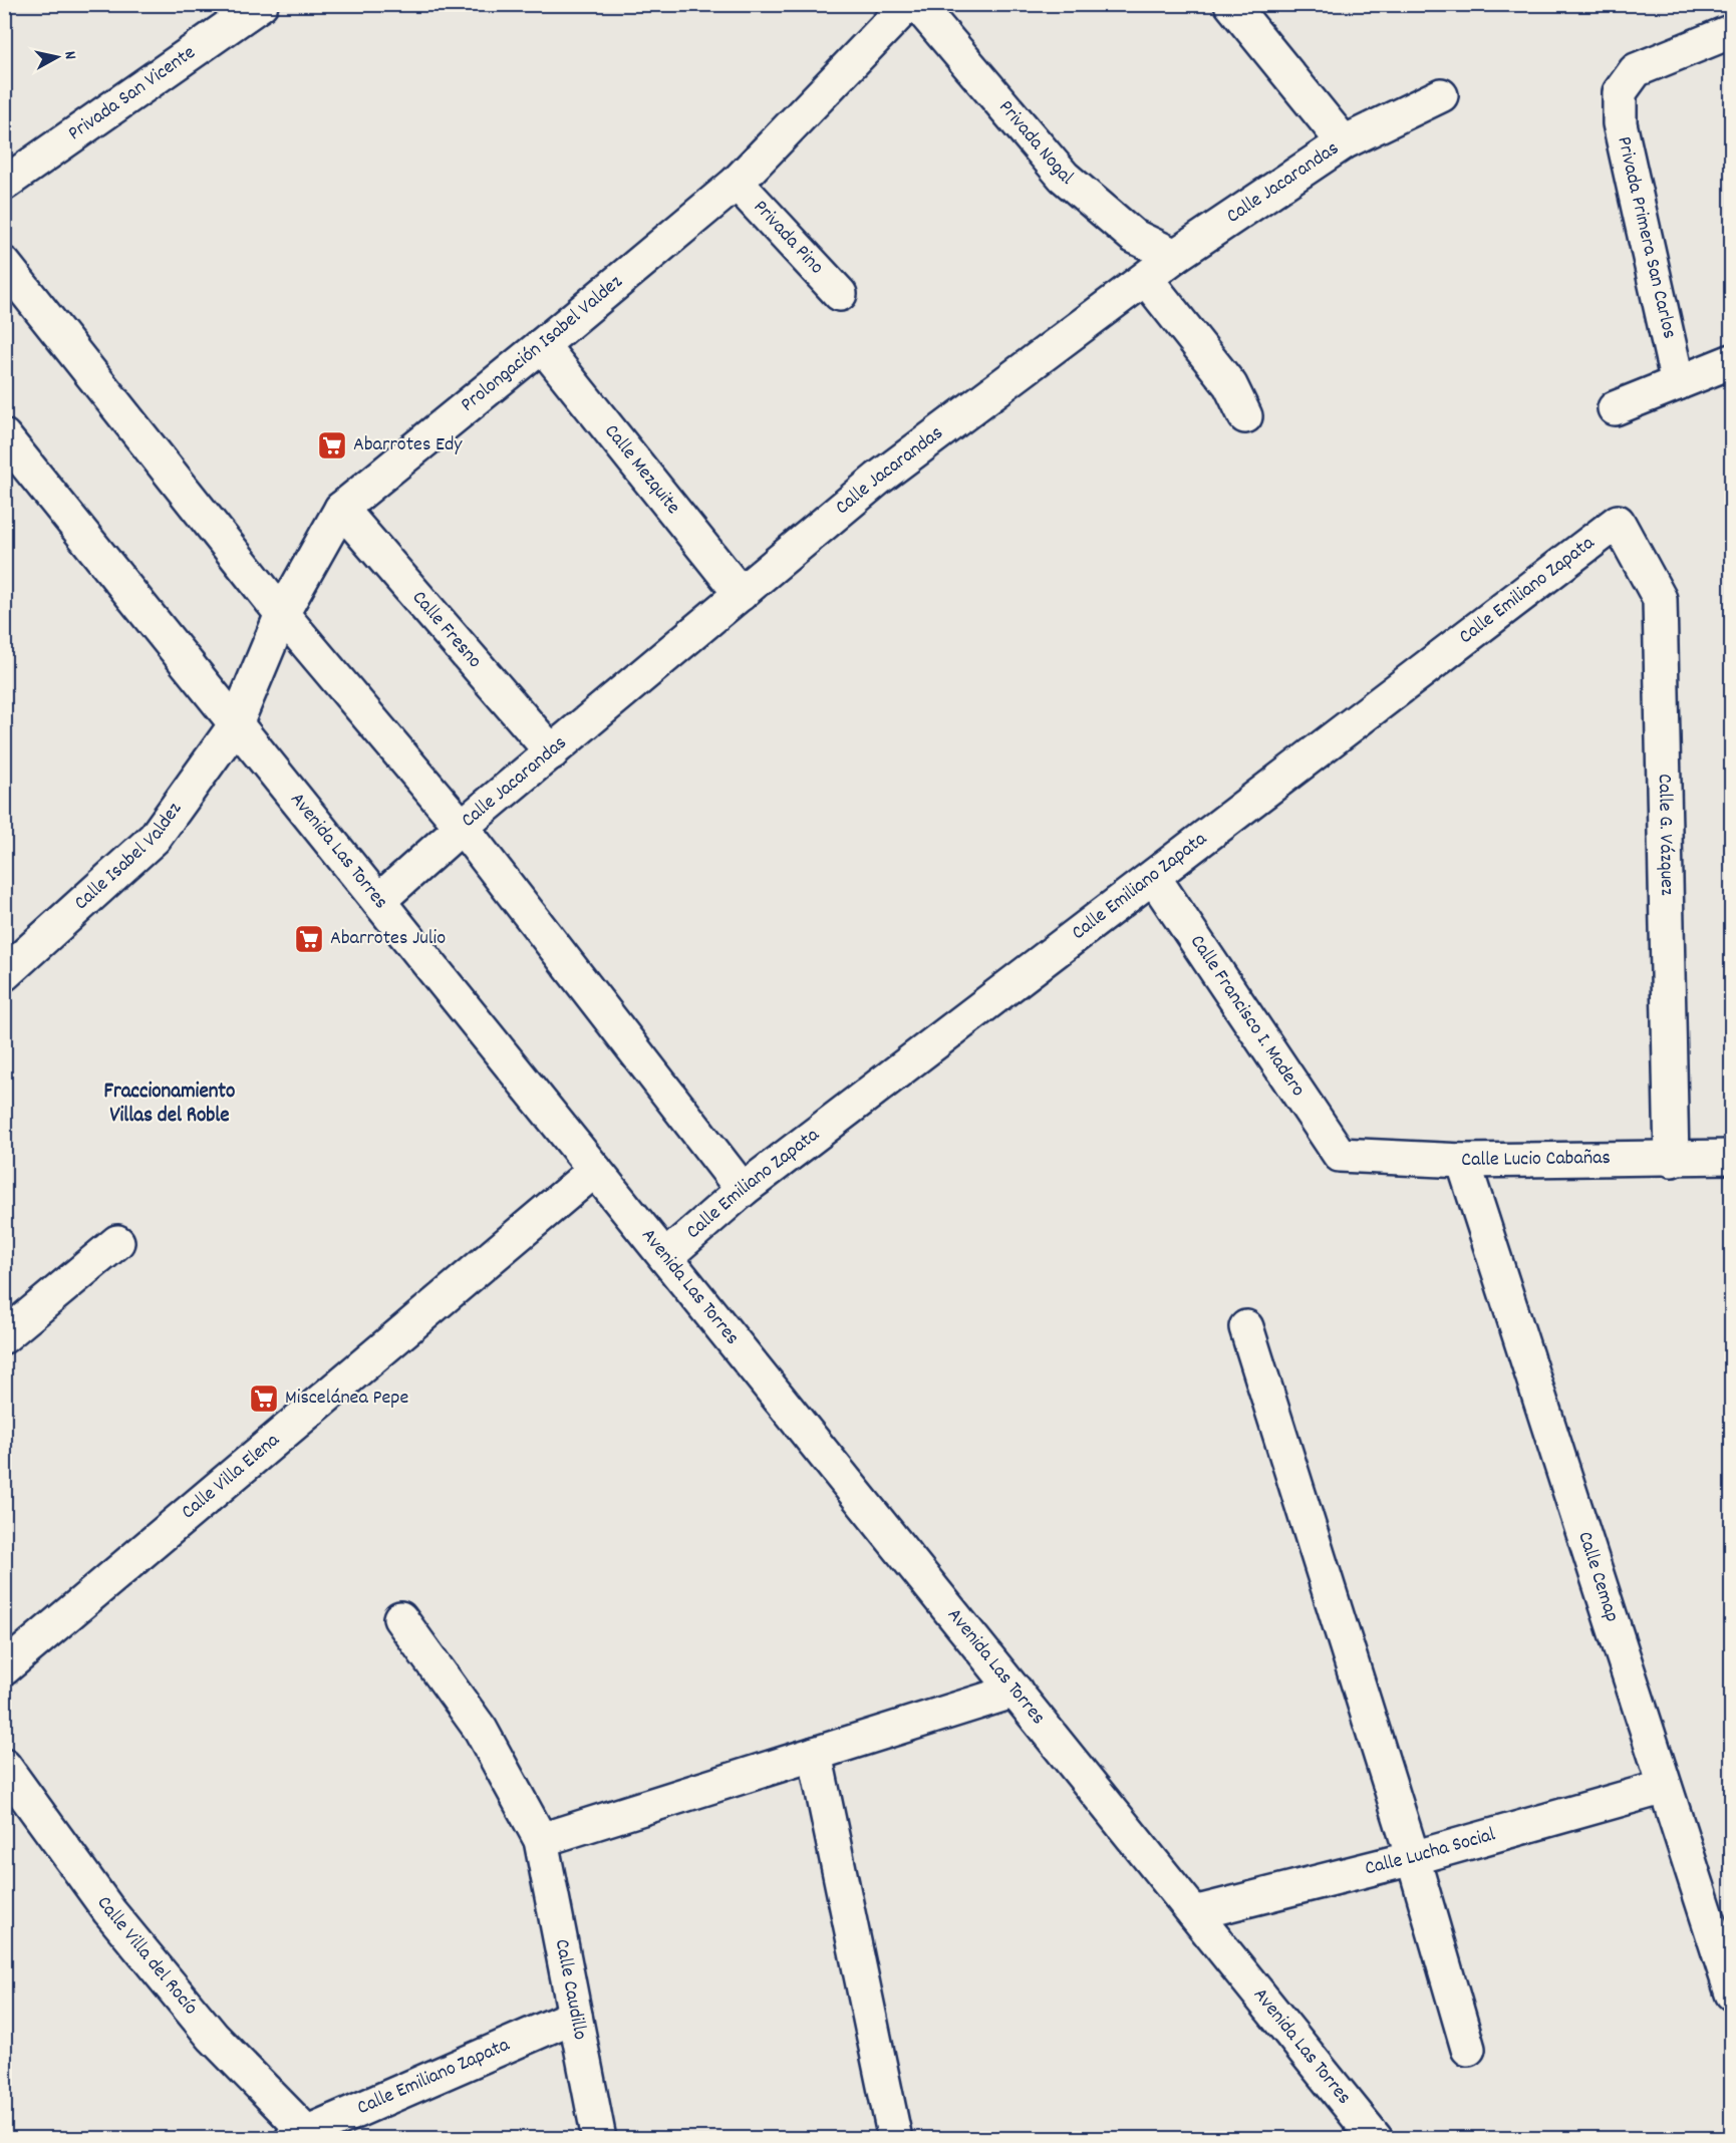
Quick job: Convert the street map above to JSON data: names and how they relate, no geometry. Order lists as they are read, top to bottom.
{
  "streets": {
    "street": [
      "Privada San Vicente",
      "Privada Nogal",
      "Calle Jacarandas",
      "Privada Primera San Carlos",
      "Privada Pino",
      "Prolongación Isabel Valdez",
      "Calle Mezquite",
      "Calle Emiliano Zapata",
      "Calle Fresno",
      "Calle G. Vázquez",
      "Avenida Las Torres",
      "Calle Isabel Valdez",
      "Calle Francisco I. Madero",
      "Calle Lucio Cabañas",
      "Calle Villa Elena",
      "Calle Cemap",
      "Calle Lucha Social",
      "Calle Villa del Rocío",
      "Calle Caudillo"
    ]
  },
  "crossings": [
    ["Privada Nogal", "Calle Jacarandas"],
    ["Calle Jacarandas", "Calle Mezquite"],
    ["Calle Jacarandas", "Calle Fresno"],
    ["Calle Jacarandas", "Avenida Las Torres"],
    ["Privada Pino", "Prolongación Isabel Valdez"],
    ["Prolongación Isabel Valdez", "Calle Mezquite"],
    ["Prolongación Isabel Valdez", "Calle Fresno"],
    ["Prolongación Isabel Valdez", "Avenida Las Torres"],
    ["Prolongación Isabel Valdez", "Calle Isabel Valdez"],
    ["Calle Emiliano Zapata", "Calle G. Vázquez"],
    ["Calle Emiliano Zapata", "Avenida Las Torres"],
    ["Calle Emiliano Zapata", "Calle Francisco I. Madero"],
    ["Calle Emiliano Zapata", "Calle Villa del Rocío"],
    ["Calle Emiliano Zapata", "Calle Caudillo"],
    ["Calle G. Vázquez", "Calle Lucio Cabañas"],
    ["Avenida Las Torres", "Calle Isabel Valdez"],
    ["Avenida Las Torres", "Calle Villa Elena"],
    ["Avenida Las Torres", "Calle Lucha Social"],
    ["Calle Francisco I. Madero", "Calle Lucio Cabañas"],
    ["Calle Lucio Cabañas", "Calle Cemap"],
    ["Calle Cemap", "Calle Lucha Social"]
  ],
  "districts": ["Fraccionamiento Villas del Roble"],
  "places": {
    "supermarket": ["Abarrotes Edy", "Abarrotes Julio", "Miscelánea Pepe"]
  },
  "north": "right"
}
